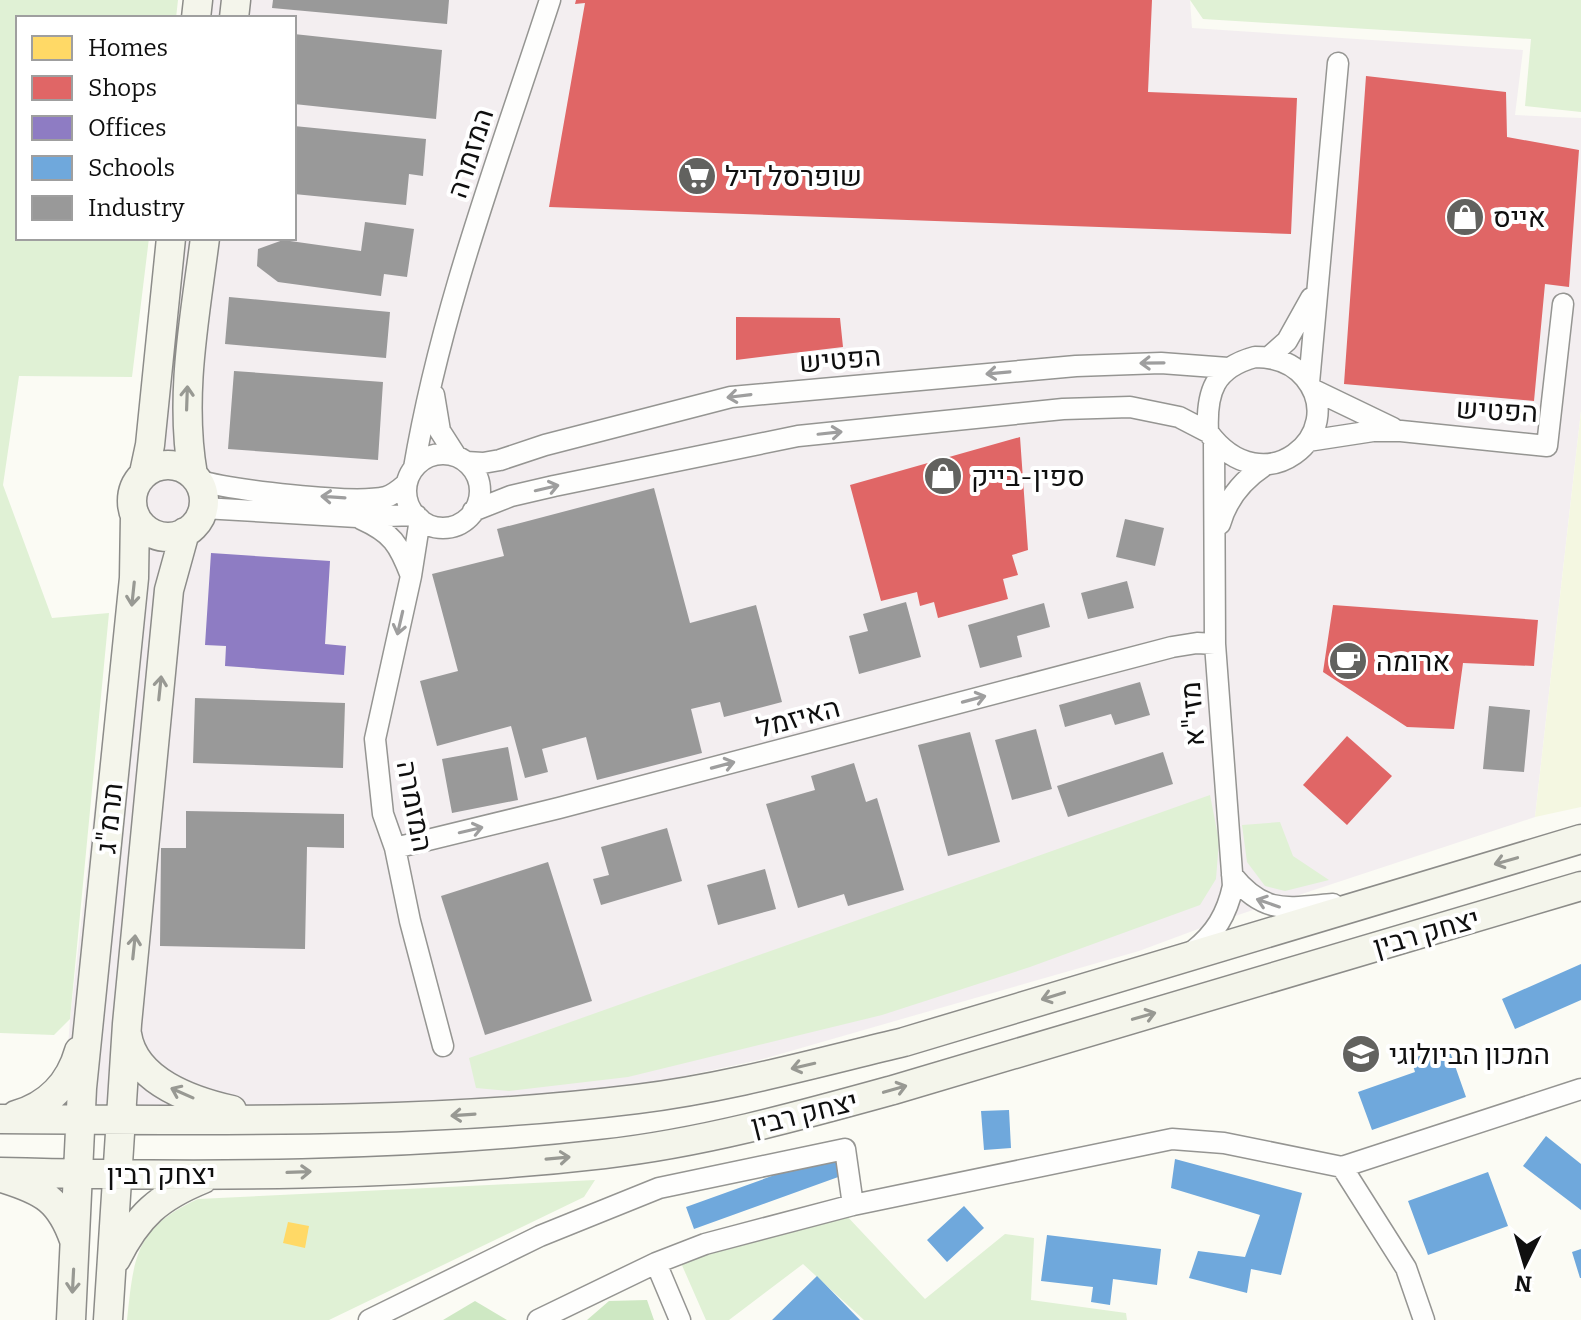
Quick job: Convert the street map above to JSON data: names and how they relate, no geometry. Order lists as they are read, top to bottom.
{
  "streets": {
    "main road": ["תרמ\"ג", "יצחק רבין"],
    "street": [
      "המזמרה",
      "הפטיש",
      "מזי\"א",
      "האיזמל"
    ]
  },
  "crossings": [
    ["המזמרה", "הפטיש"],
    ["המזמרה", "האיזמל"],
    ["הפטיש", "מזי\"א"],
    ["מזי\"א", "האיזמל"],
    ["מזי\"א", "יצחק רבין"],
    ["תרמ\"ג", "יצחק רבין"]
  ],
  "one_way": ["האיזמל"],
  "places": {
    "supermarket": ["שופרסל דיל"],
    "shop": ["אייס", "ספין-בייק"],
    "cafe": ["ארומה"],
    "school or university": ["המכון הביולוגי"]
  },
  "legend": [
    "Homes",
    "Shops",
    "Offices",
    "Schools",
    "Industry"
  ],
  "north": "bottom"
}
